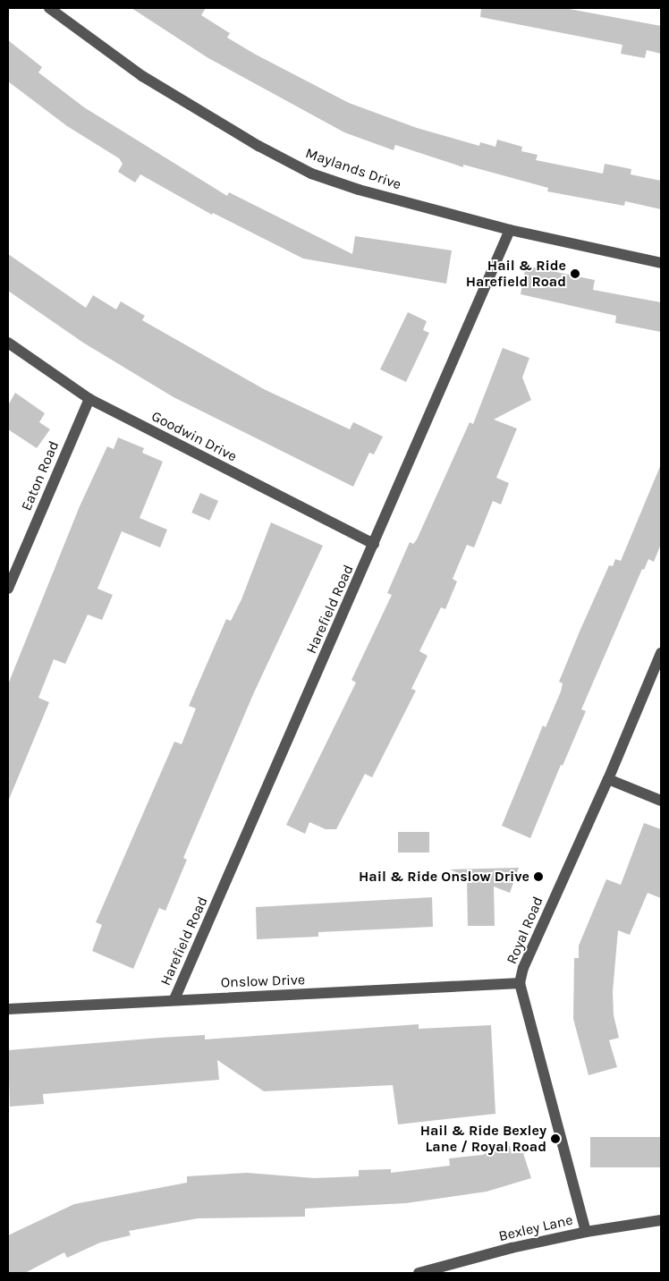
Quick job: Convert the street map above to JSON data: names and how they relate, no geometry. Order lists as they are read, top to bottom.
{
  "streets": {
    "street": [
      "Maylands Drive",
      "Goodwin Drive",
      "Eaton Road",
      "Harefield Road",
      "Royal Road",
      "Onslow Drive",
      "Bexley Lane"
    ]
  },
  "crossings": [
    ["Maylands Drive", "Harefield Road"],
    ["Goodwin Drive", "Eaton Road"],
    ["Goodwin Drive", "Harefield Road"],
    ["Harefield Road", "Onslow Drive"],
    ["Royal Road", "Onslow Drive"],
    ["Royal Road", "Bexley Lane"]
  ],
  "places": ["Hail & Ride Harefield Road", "Hail & Ride Onslow Drive", "Hail & Ride Bexley Lane / Royal Road"]
}
